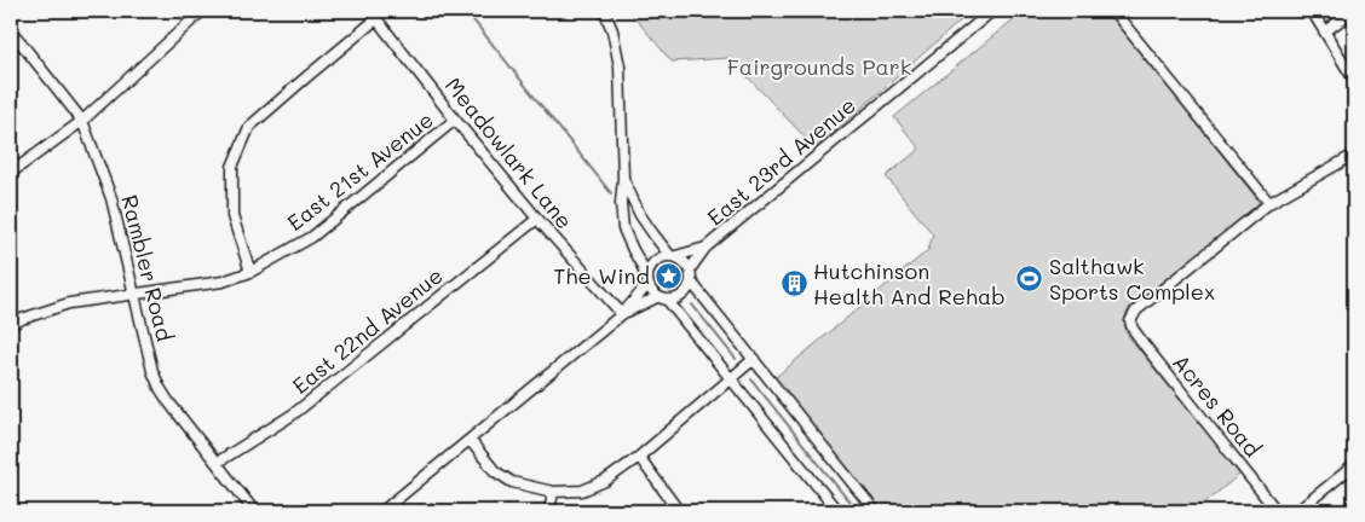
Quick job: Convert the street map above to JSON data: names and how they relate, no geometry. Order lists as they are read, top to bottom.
{
  "streets": {
    "street": [
      "Meadowlark Lane",
      "East 23rd Avenue",
      "East 21st Avenue",
      "Rambler Road",
      "East 22nd Avenue",
      "Acres Road"
    ]
  },
  "crossings": [
    ["Meadowlark Lane", "East 21st Avenue"],
    ["Meadowlark Lane", "East 22nd Avenue"],
    ["East 21st Avenue", "Rambler Road"],
    ["Rambler Road", "East 22nd Avenue"]
  ],
  "parks": ["Fairgrounds Park"],
  "places": {
    "place": ["The Wind"],
    "sports": ["Salthawk Sports Complex"],
    "building": ["Hutchinson Health And Rehab"]
  }
}
